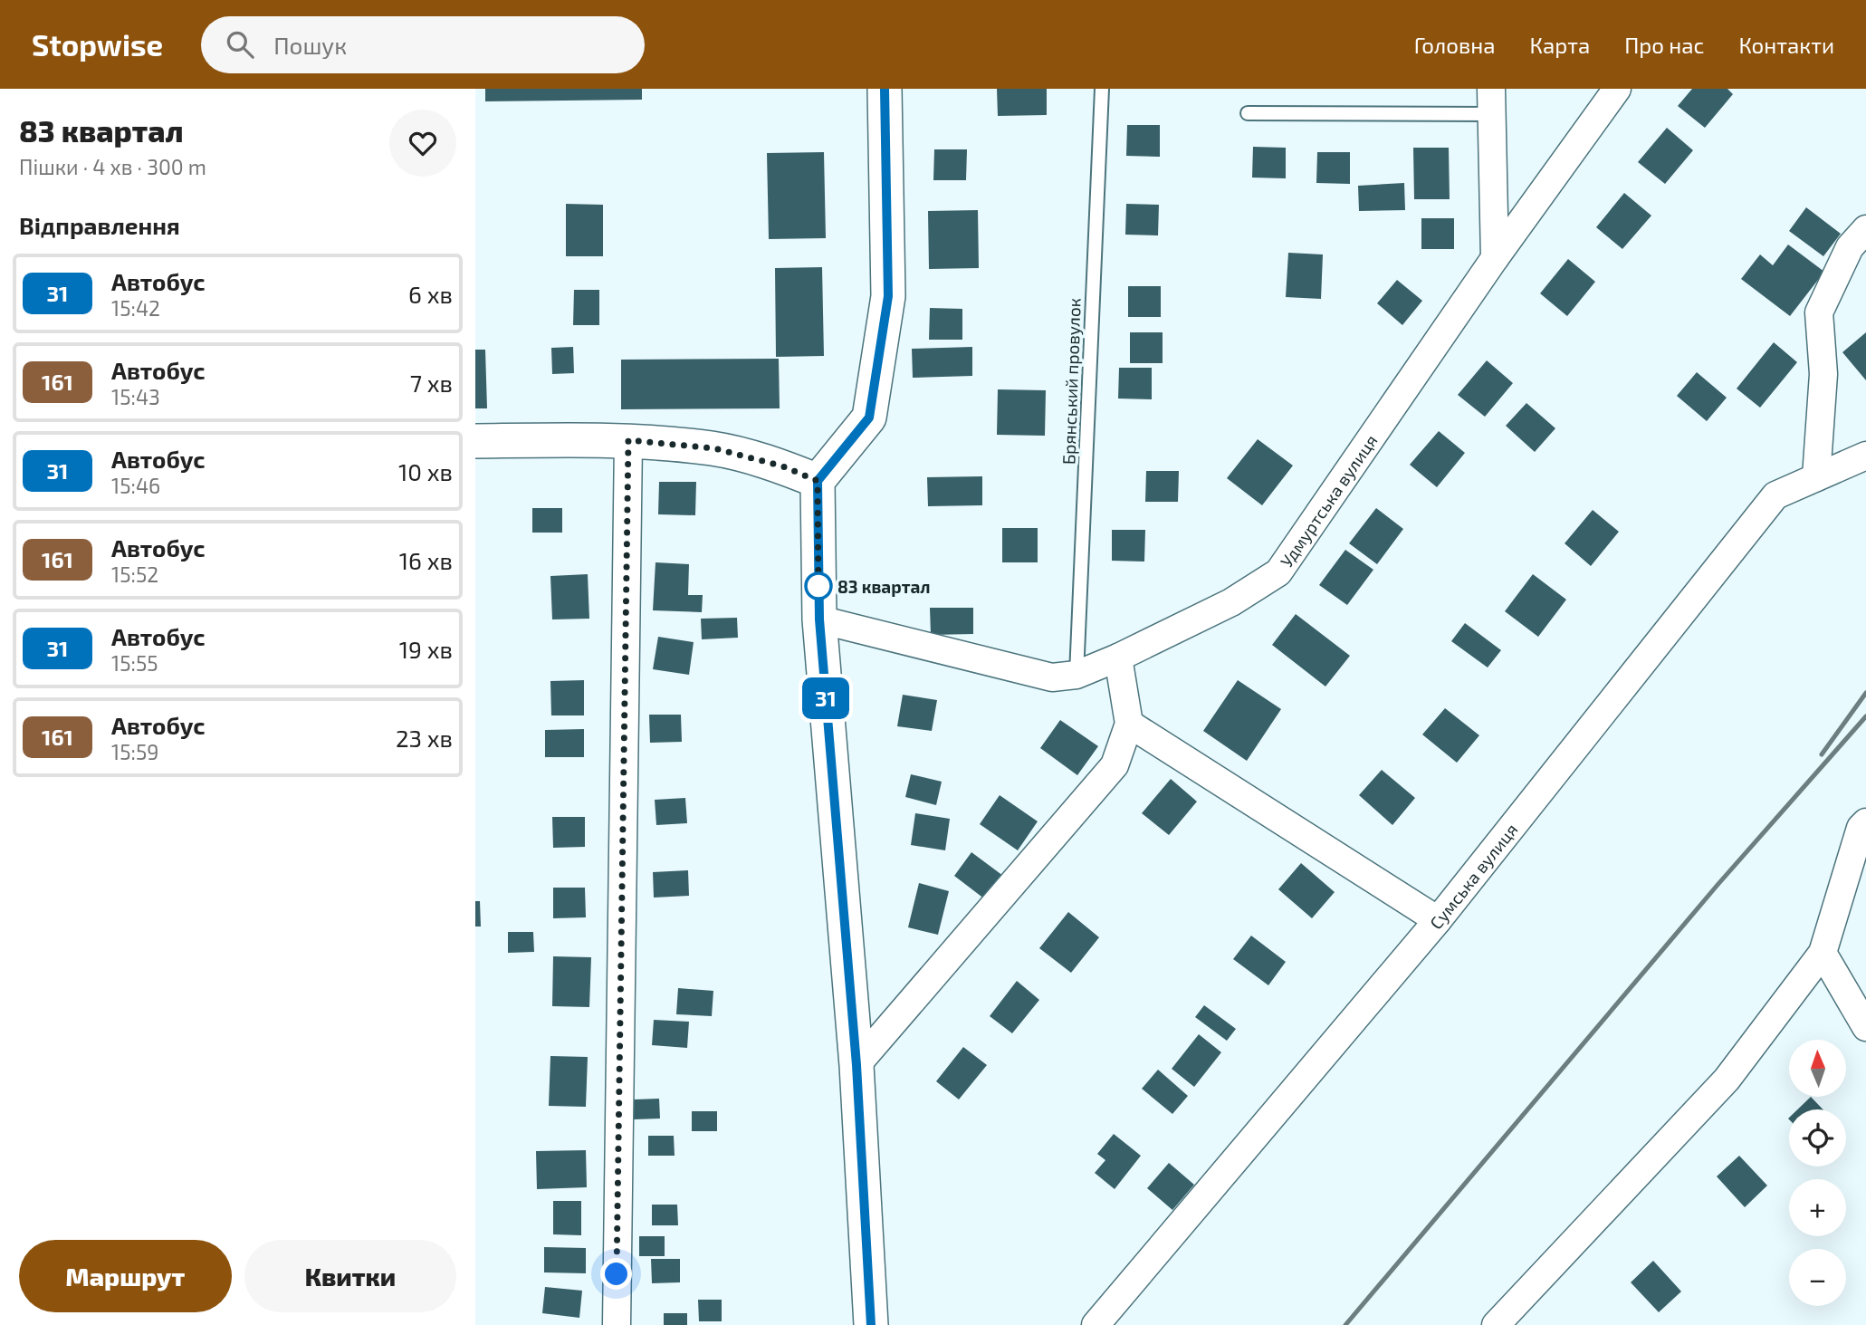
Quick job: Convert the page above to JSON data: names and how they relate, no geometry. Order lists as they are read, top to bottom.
{
  "streets": {
    "street": ["Удмуртська вулиця", "Сумська вулиця"],
    "lane": ["Брянський провулок"]
  },
  "crossings": [
    ["Брянський провулок", "Удмуртська вулиця"]
  ],
  "places": ["83 квартал"],
  "lines": ["bus line 31"],
  "north": "top",
  "page": {
    "header": "Stopwise",
    "search": "Пошук",
    "nav": [
      "Головна",
      "Карта",
      "Про нас",
      "Контакти"
    ],
    "heading": [
      ["83 квартал", "Пішки · 4 хв · 300 m"],
      "Відправлення"
    ],
    "on_map": "31",
    "list": [
      {
        "mark": "31",
        "name": "Автобус",
        "note": "15:42",
        "value": "6 хв"
      },
      {
        "mark": "161",
        "name": "Автобус",
        "note": "15:43",
        "value": "7 хв"
      },
      {
        "mark": "31",
        "name": "Автобус",
        "note": "15:46",
        "value": "10 хв"
      },
      {
        "mark": "161",
        "name": "Автобус",
        "note": "15:52",
        "value": "16 хв"
      },
      {
        "mark": "31",
        "name": "Автобус",
        "note": "15:55",
        "value": "19 хв"
      },
      {
        "mark": "161",
        "name": "Автобус",
        "note": "15:59",
        "value": "23 хв"
      }
    ],
    "map_buttons": ["+", "−"],
    "buttons": ["Маршрут", "Квитки"]
  }
}
